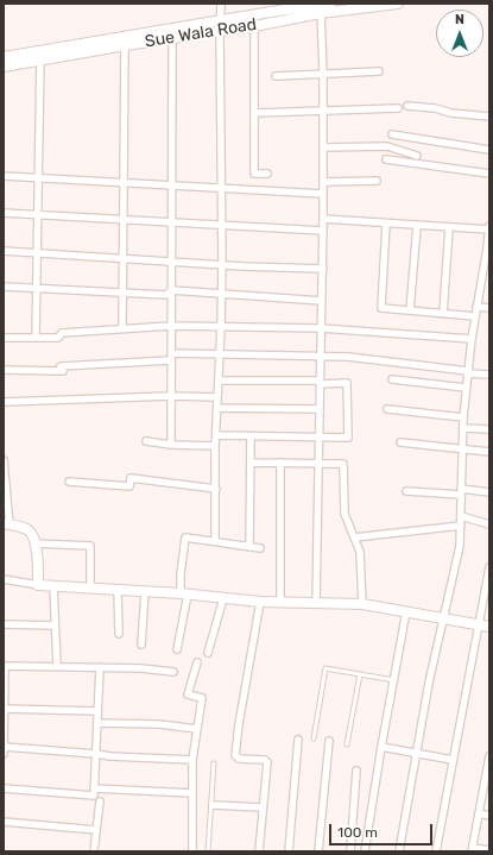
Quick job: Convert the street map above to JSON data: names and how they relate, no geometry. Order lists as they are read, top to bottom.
{
  "streets": {
    "street": ["Sue Wala Road"]
  },
  "scale_bar": "100 m",
  "north": "top"
}
